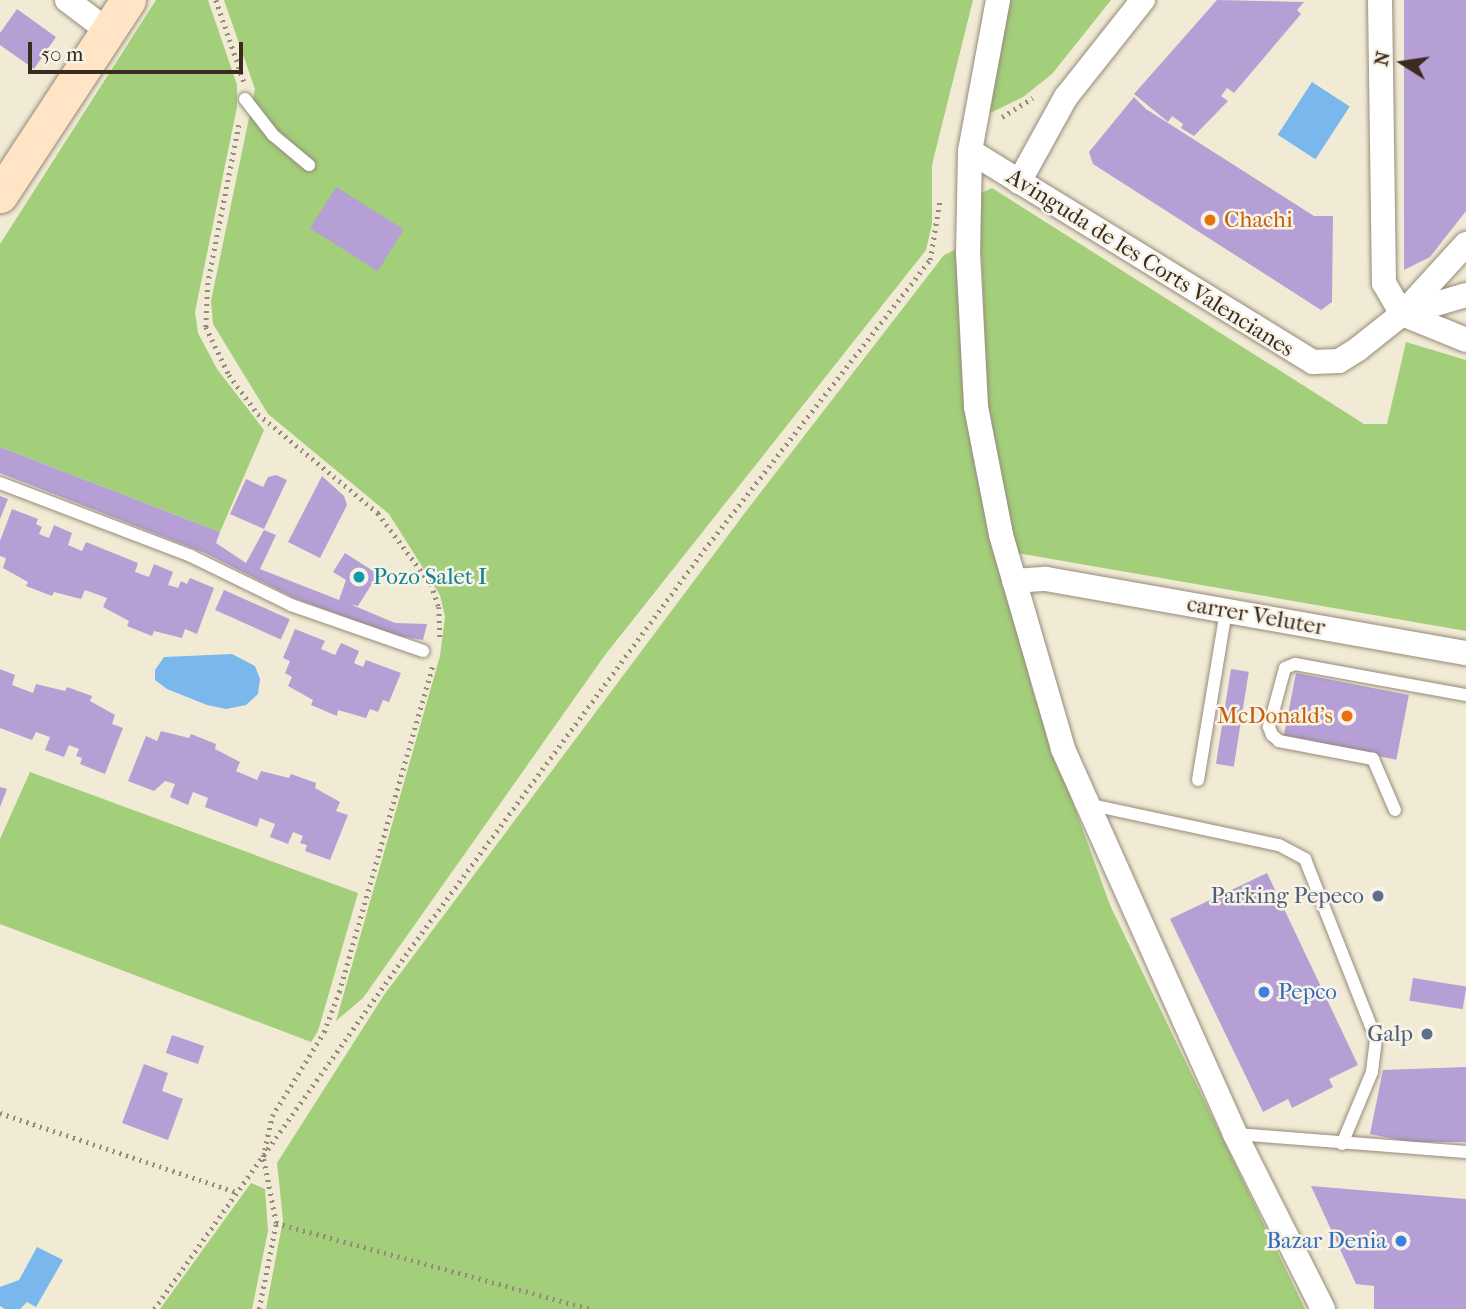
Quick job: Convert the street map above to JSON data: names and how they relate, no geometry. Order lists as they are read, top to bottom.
{
  "streets": {
    "street": ["Avinguda de les Corts Valencianes", "carrer Veluter"]
  },
  "places": [
    "Chachi",
    "Pozo Salet I",
    "McDonald's",
    "Parking Pepeco",
    "Pepco",
    "Galp",
    "Bazar Denia"
  ],
  "scale_bar": "50 m",
  "north": "left"
}
